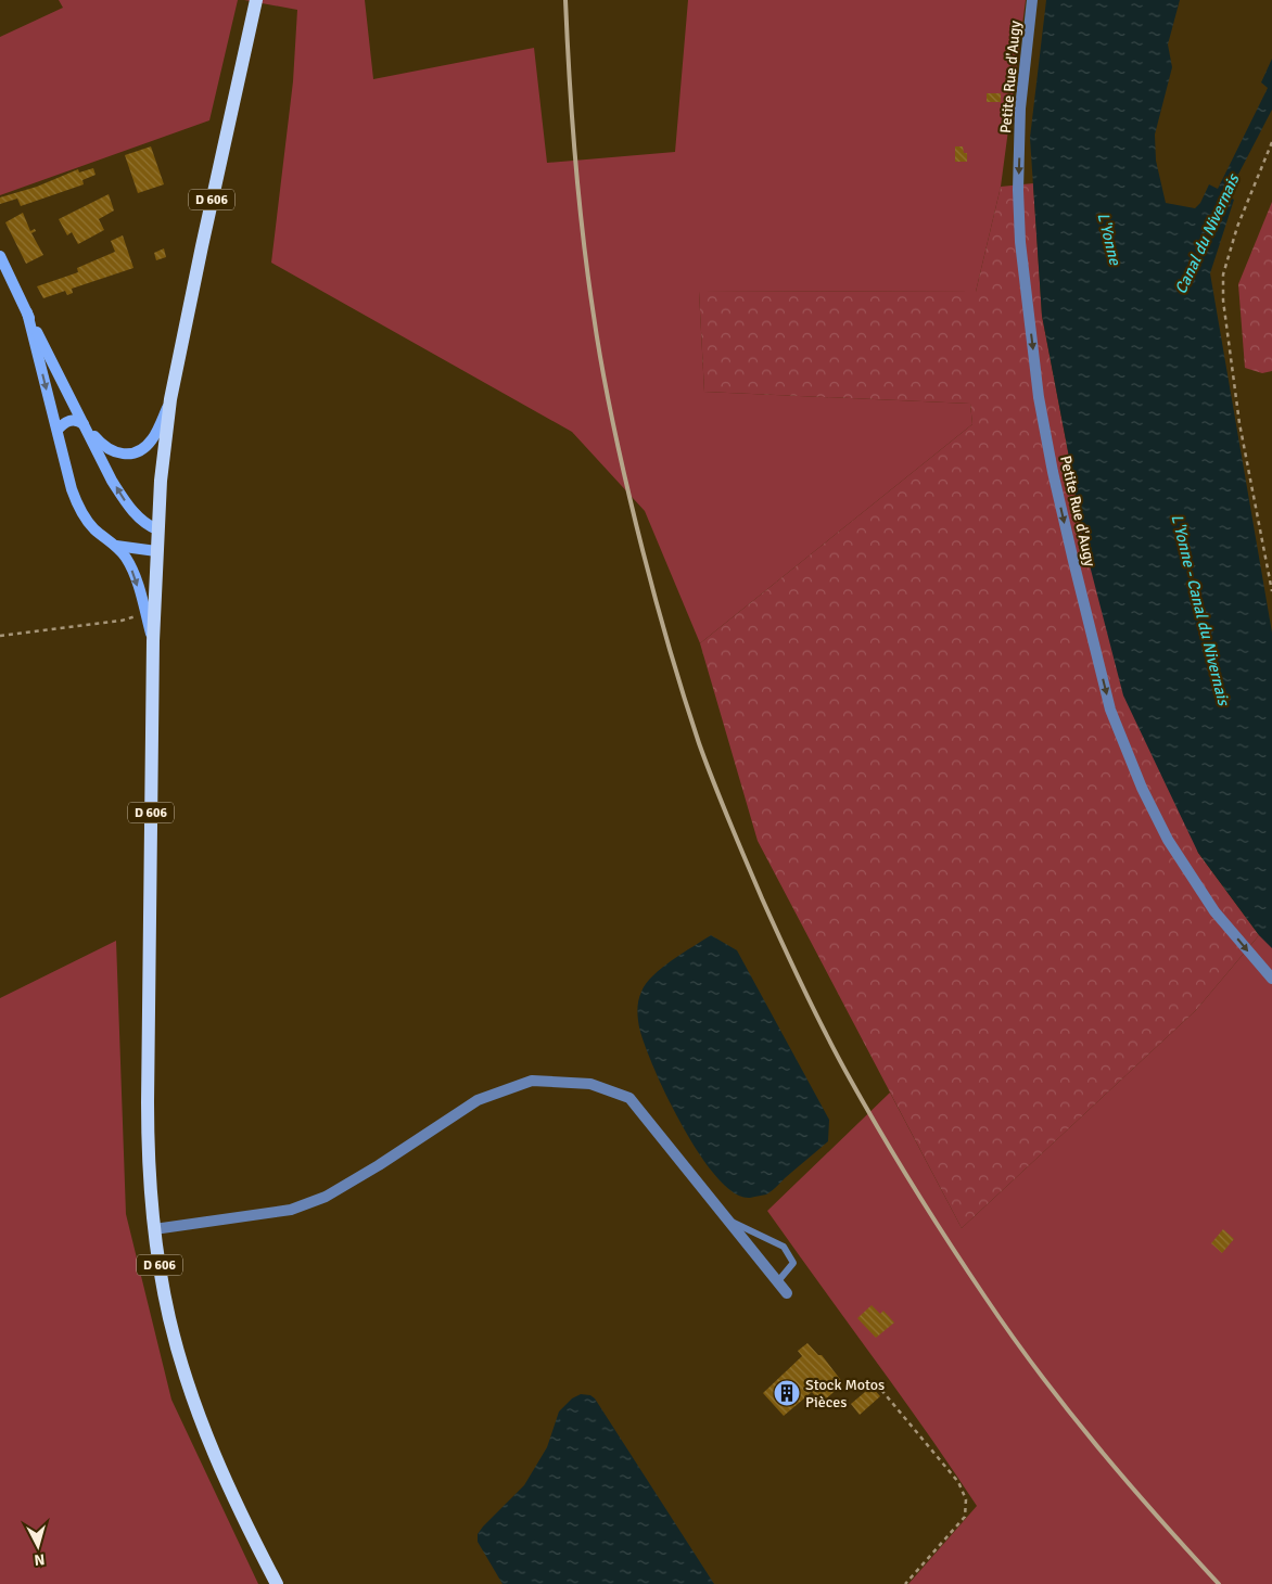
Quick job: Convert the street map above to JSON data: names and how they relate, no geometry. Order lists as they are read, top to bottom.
{
  "streets": {
    "main road": ["D 606"],
    "street": ["Petite Rue d'Augy"]
  },
  "one_way": ["Petite Rue d'Augy"],
  "water": ["Canal du Nivernais", "L'Yonne", "L'Yonne - Canal du Nivernais"],
  "places": {
    "building": ["Stock Motos Pièces"]
  },
  "north": "bottom"
}
